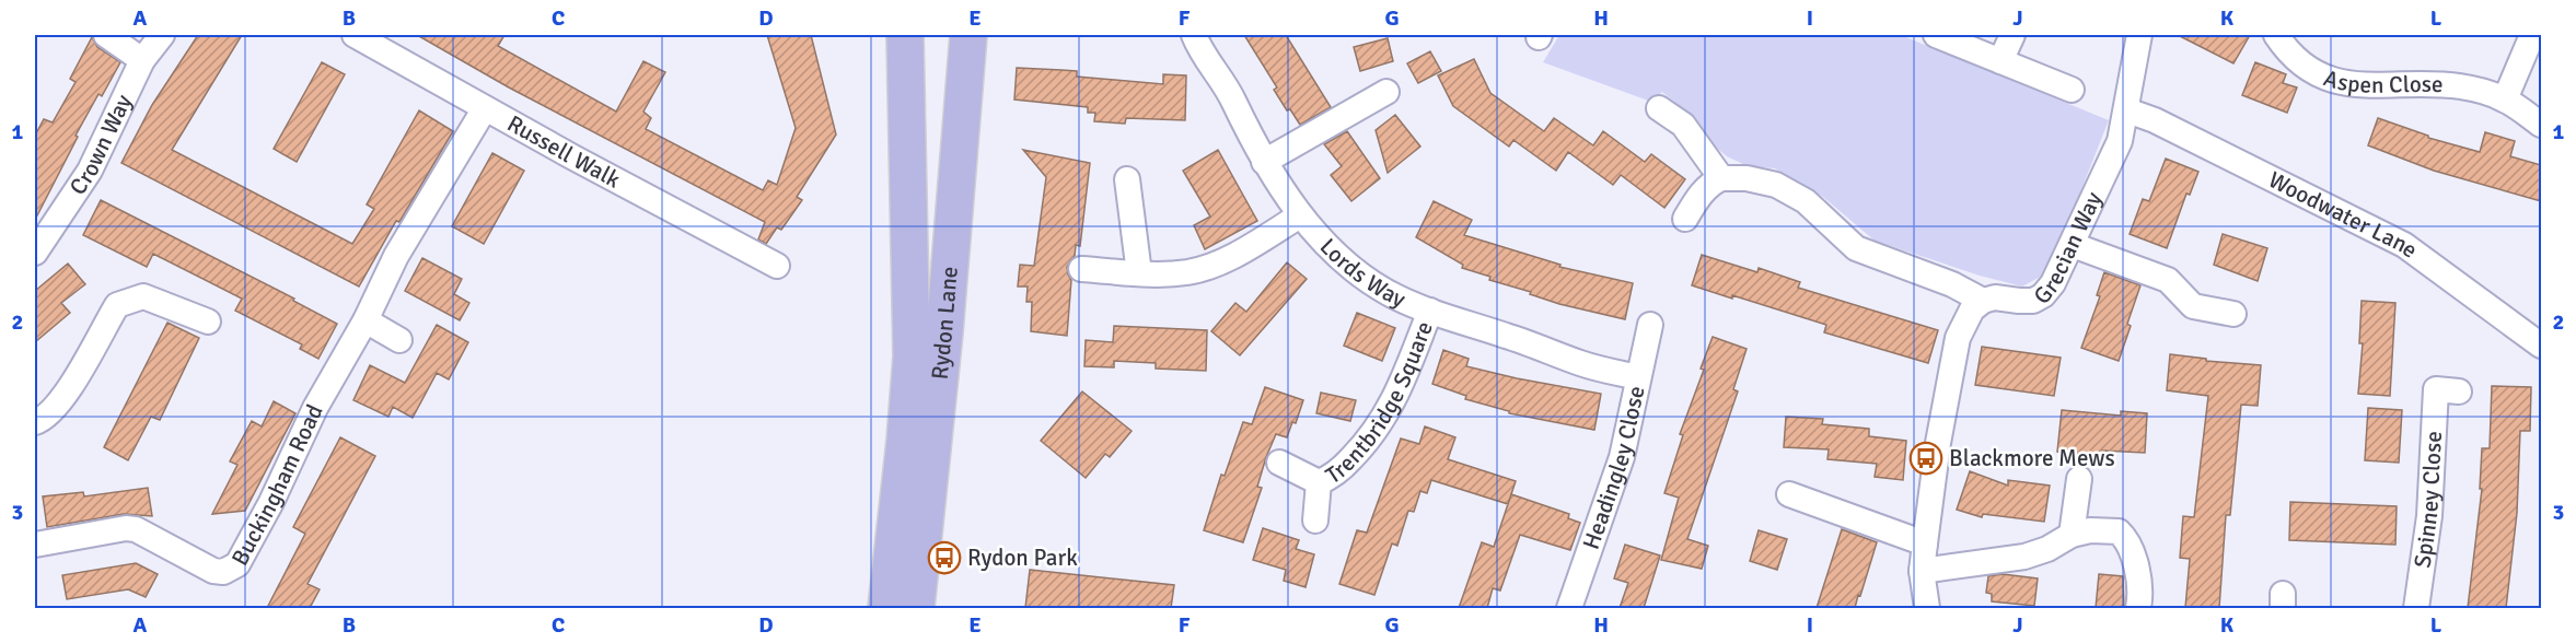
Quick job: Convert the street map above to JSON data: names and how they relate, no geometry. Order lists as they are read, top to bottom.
{
  "streets": {
    "main road": ["Rydon Lane"],
    "street": [
      "Aspen Close",
      "Crown Way",
      "Russell Walk",
      "Woodwater Lane",
      "Grecian Way",
      "Lords Way",
      "Trentbridge Square",
      "Headingley Close",
      "Buckingham Road",
      "Spinney Close"
    ]
  },
  "crossings": [
    ["Russell Walk", "Buckingham Road"],
    ["Woodwater Lane", "Grecian Way"],
    ["Lords Way", "Trentbridge Square"],
    ["Lords Way", "Headingley Close"]
  ],
  "places": {
    "bus stop": ["Blackmore Mews", "Rydon Park"]
  },
  "grid": {
    "columns": [
      "A",
      "B",
      "C",
      "D",
      "E",
      "F",
      "G",
      "H",
      "I",
      "J",
      "K",
      "L"
    ],
    "rows": ["1", "2", "3"]
  }
}
